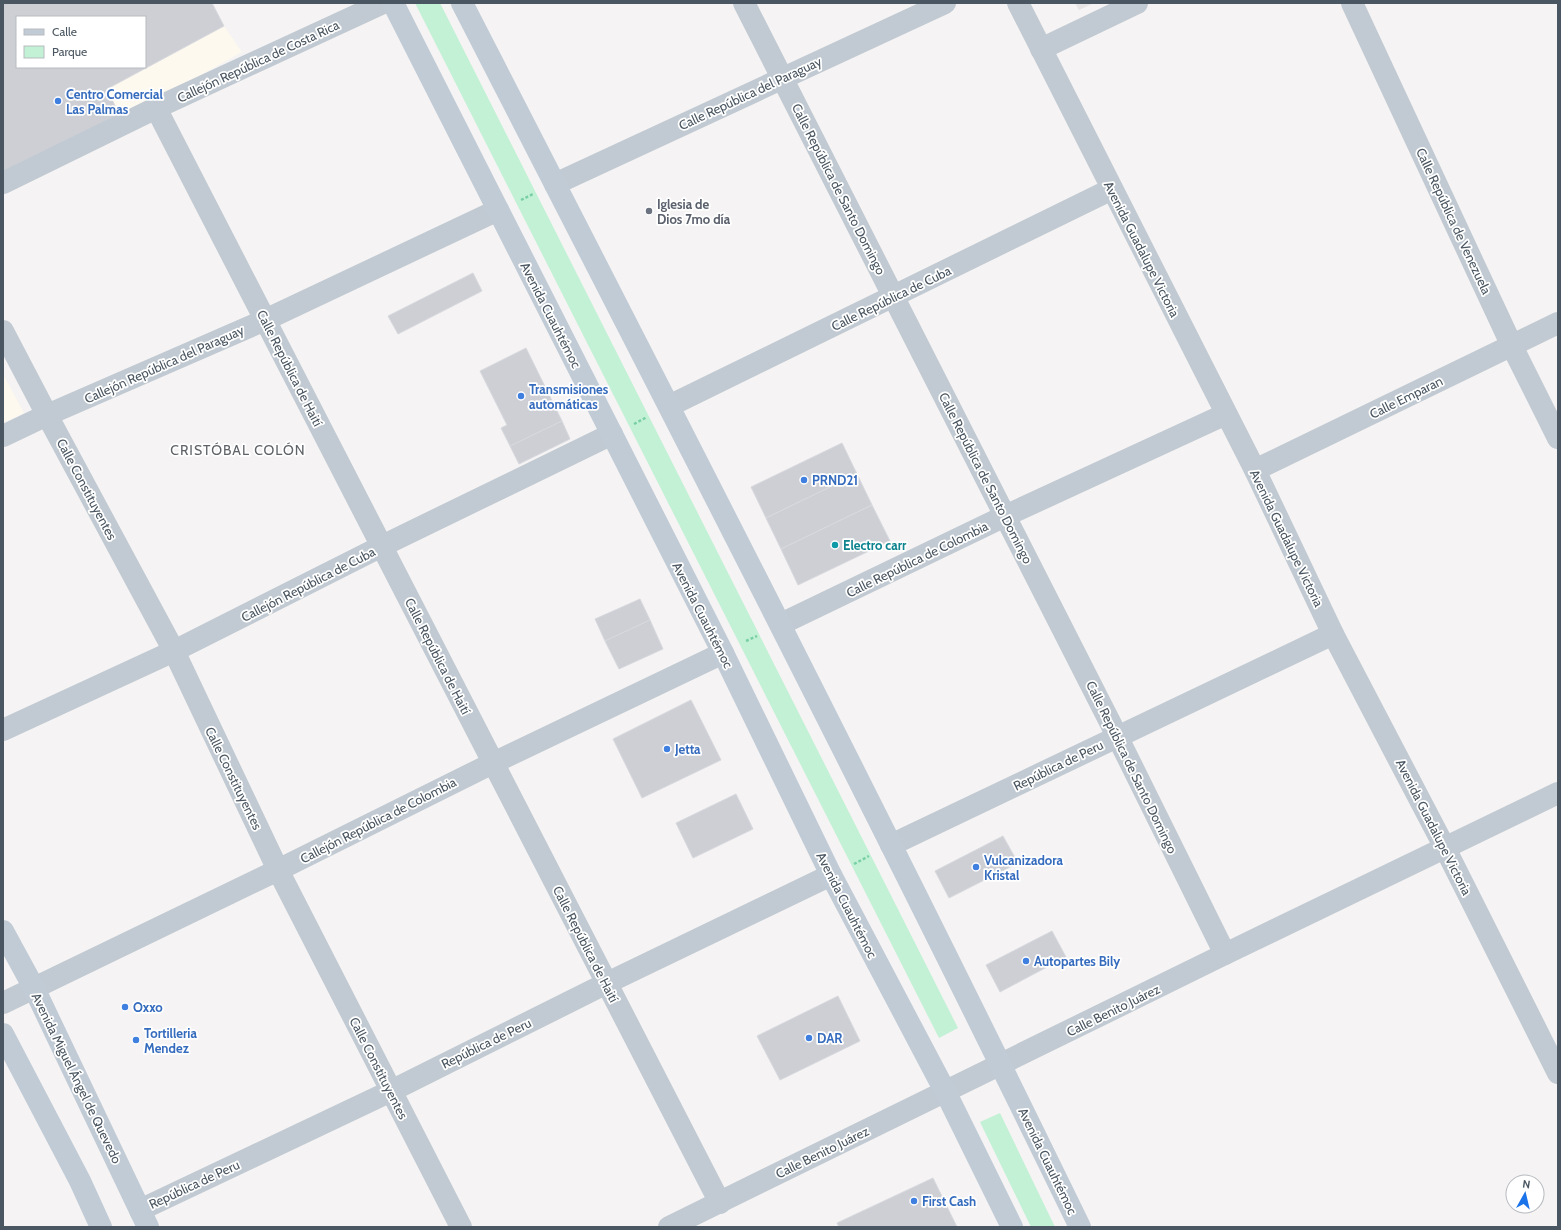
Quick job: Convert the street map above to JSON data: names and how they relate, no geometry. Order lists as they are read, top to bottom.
{
  "streets": {
    "main road": ["Avenida Cuauhtémoc", "Avenida Miguel Ángel de Quevedo"],
    "street": [
      "Callejón República de Costa Rica",
      "Calle República del Paraguay",
      "Calle República de Santo Domingo",
      "Calle República de Venezuela",
      "Avenida Guadalupe Victoria",
      "Calle República de Cuba",
      "Callejón República del Paraguay",
      "Calle República de Haití",
      "Calle Emparan",
      "Calle Constituyentes",
      "Calle República de Colombia",
      "Callejón República de Cuba",
      "República de Peru",
      "Callejón República de Colombia",
      "Calle Benito Juárez"
    ]
  },
  "crossings": [
    ["Callejón República de Costa Rica", "Calle República de Haití"],
    ["Calle República del Paraguay", "Calle República de Santo Domingo"],
    ["Calle República del Paraguay", "Avenida Cuauhtémoc"],
    ["Calle República de Santo Domingo", "Calle República de Cuba"],
    ["Calle República de Santo Domingo", "Calle República de Colombia"],
    ["Calle República de Santo Domingo", "República de Peru"],
    ["Calle República de Santo Domingo", "Calle Benito Juárez"],
    ["Calle República de Venezuela", "Calle Emparan"],
    ["Avenida Guadalupe Victoria", "Calle República de Cuba"],
    ["Avenida Guadalupe Victoria", "Calle Emparan"],
    ["Avenida Guadalupe Victoria", "Calle República de Colombia"],
    ["Avenida Guadalupe Victoria", "República de Peru"],
    ["Avenida Guadalupe Victoria", "Calle Benito Juárez"],
    ["Calle República de Cuba", "Avenida Cuauhtémoc"],
    ["Avenida Cuauhtémoc", "Callejón República del Paraguay"],
    ["Avenida Cuauhtémoc", "Calle República de Colombia"],
    ["Avenida Cuauhtémoc", "Callejón República de Cuba"],
    ["Avenida Cuauhtémoc", "República de Peru"],
    ["Avenida Cuauhtémoc", "Callejón República de Colombia"],
    ["Avenida Cuauhtémoc", "Calle Benito Juárez"],
    ["Callejón República del Paraguay", "Calle República de Haití"],
    ["Callejón República del Paraguay", "Calle Constituyentes"],
    ["Calle República de Haití", "Callejón República de Cuba"],
    ["Calle República de Haití", "República de Peru"],
    ["Calle República de Haití", "Callejón República de Colombia"],
    ["Calle República de Haití", "Calle Benito Juárez"],
    ["Calle Constituyentes", "Callejón República de Cuba"],
    ["Calle Constituyentes", "República de Peru"],
    ["Calle Constituyentes", "Callejón República de Colombia"],
    ["República de Peru", "Avenida Miguel Ángel de Quevedo"],
    ["Callejón República de Colombia", "Avenida Miguel Ángel de Quevedo"]
  ],
  "districts": ["CRISTÓBAL COLÓN"],
  "places": [
    "Centro Comercial Las Palmas",
    "Iglesia de Dios 7mo día",
    "Transmisiones automáticas",
    "PRND21",
    "Electro carr",
    "Jetta",
    "Vulcanizadora Kristal",
    "Autopartes Bily",
    "Oxxo",
    "DAR",
    "Tortilleria Mendez",
    "First Cash"
  ],
  "legend": ["Calle", "Parque"],
  "north": "top"
}
